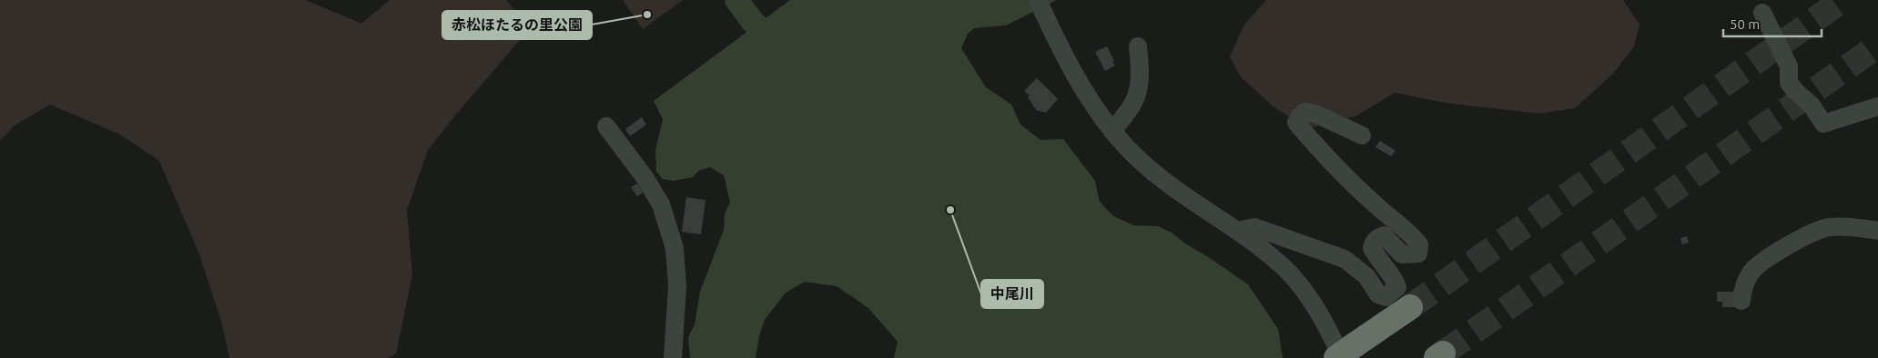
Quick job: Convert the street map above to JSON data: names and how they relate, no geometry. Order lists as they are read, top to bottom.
{
  "places": ["赤松ほたるの里公園", "中尾川"],
  "scale_bar": "50 m"
}
